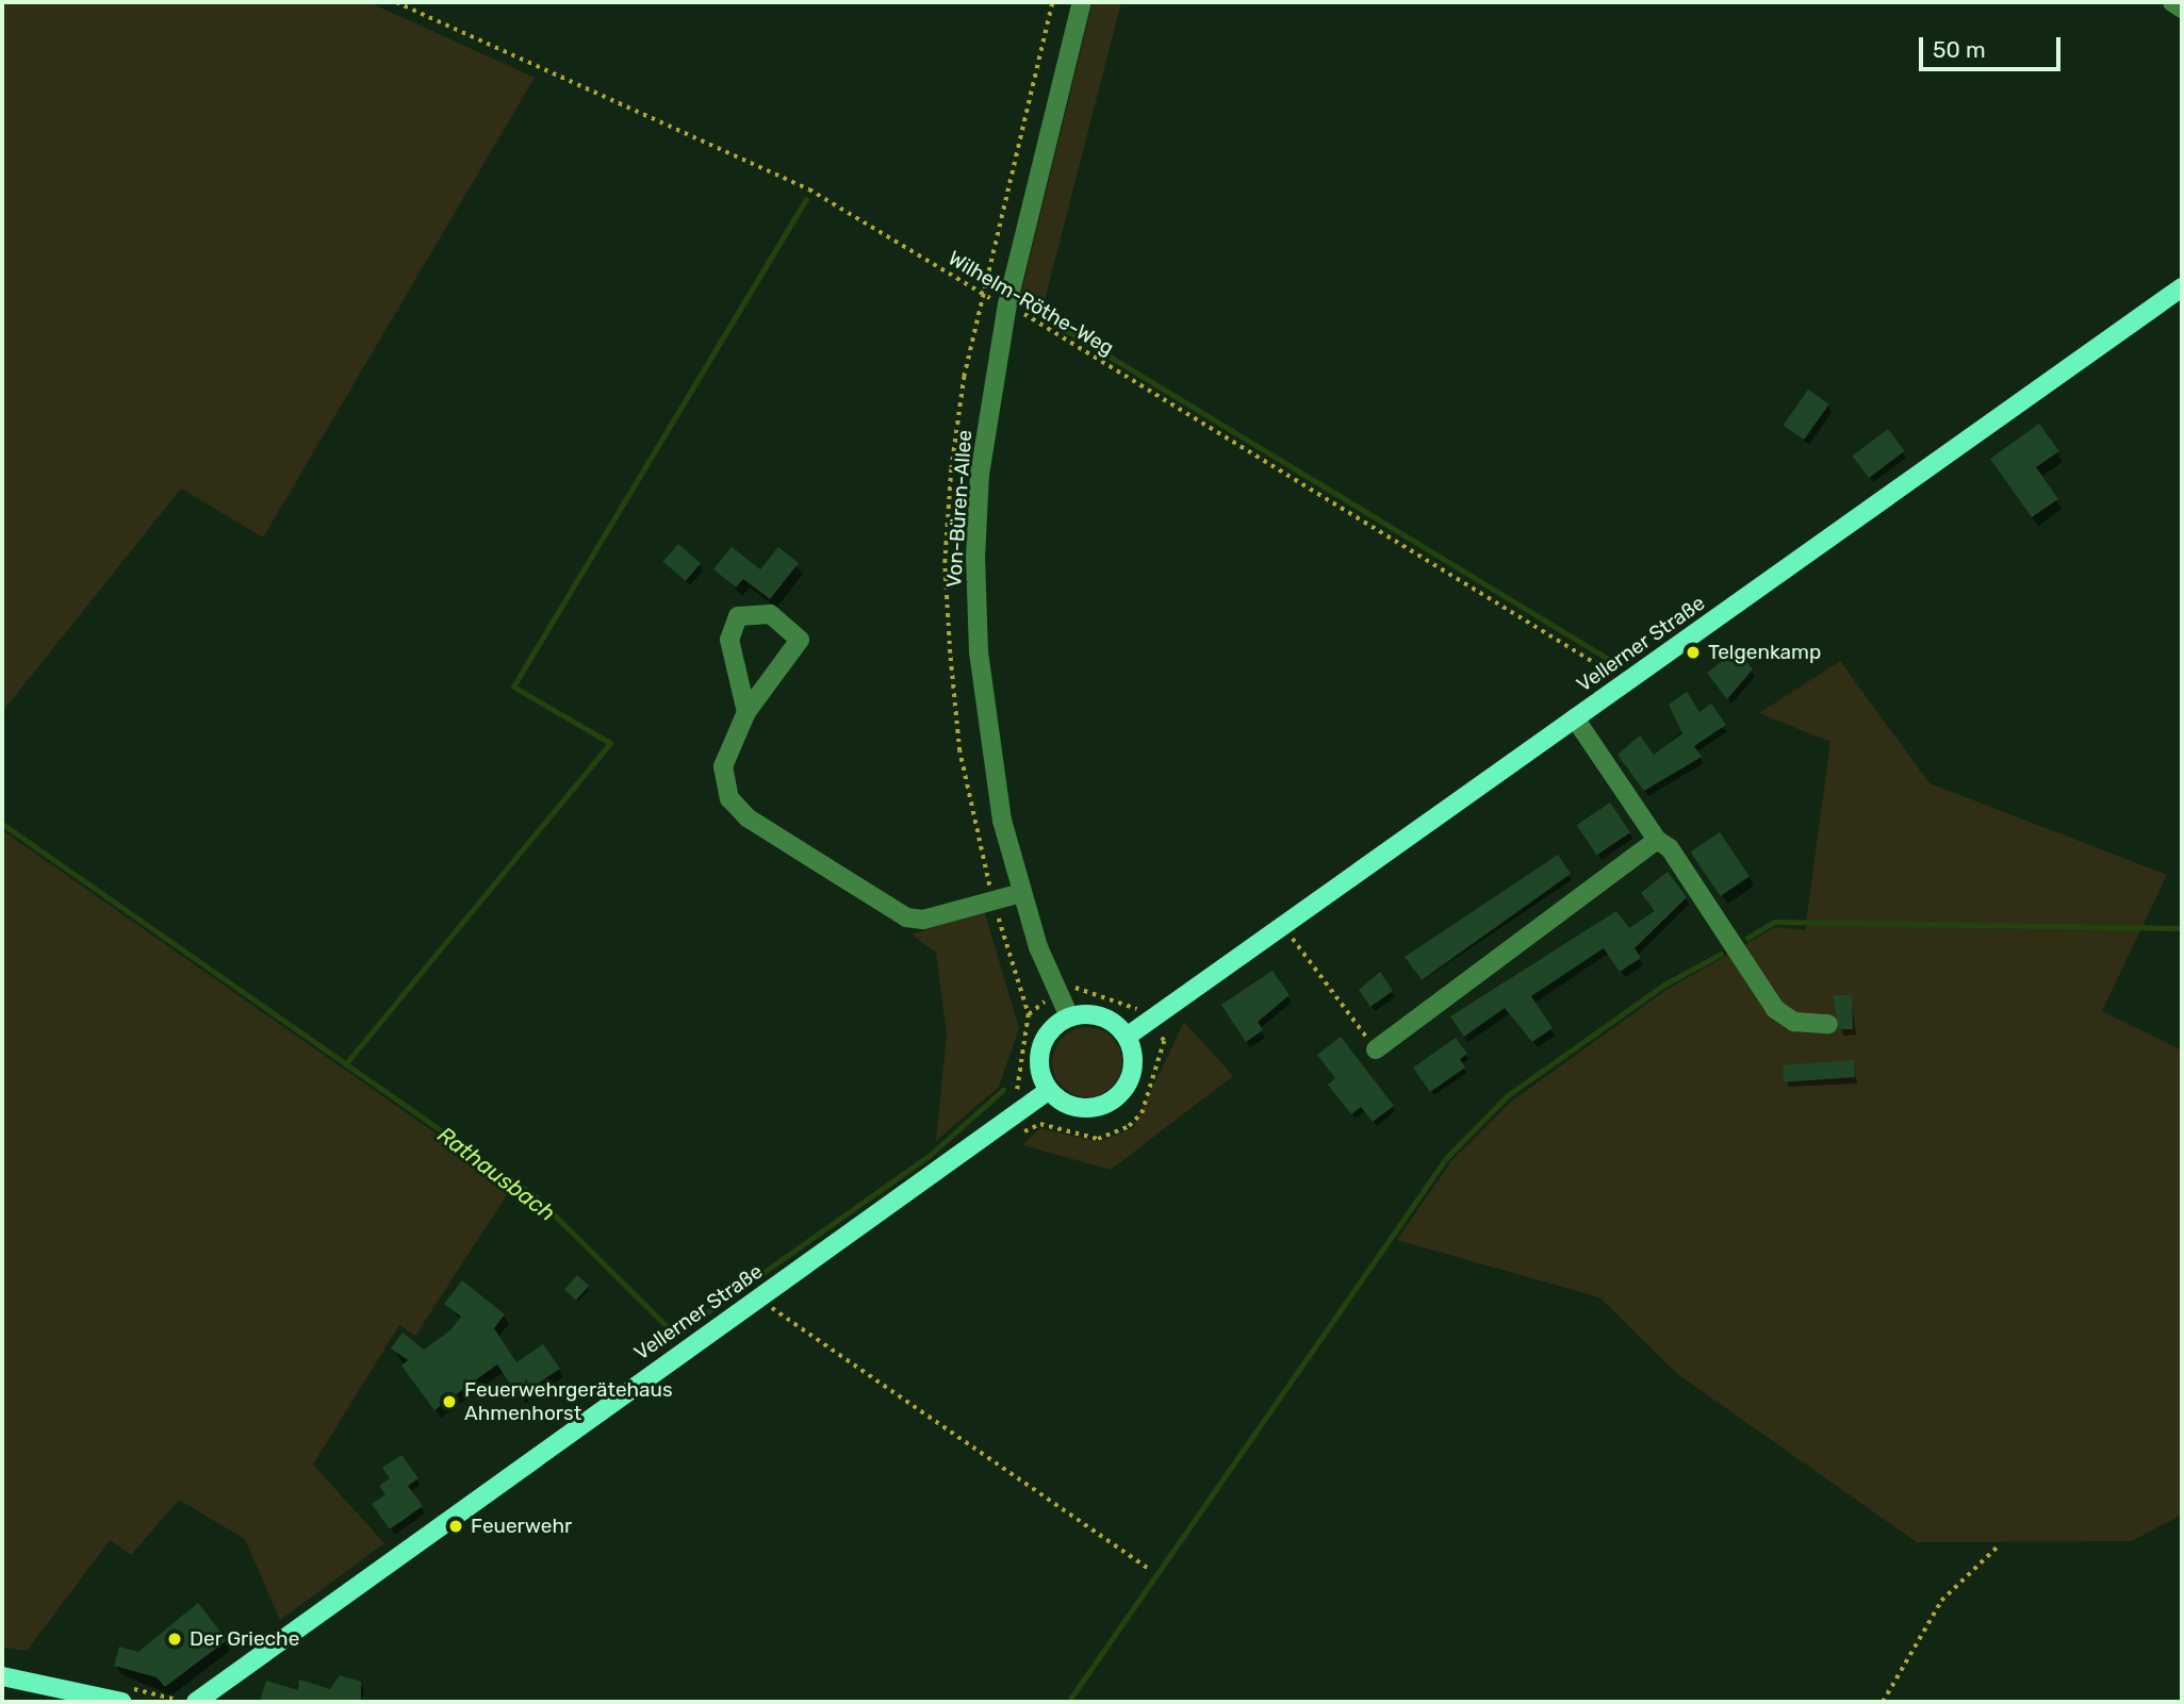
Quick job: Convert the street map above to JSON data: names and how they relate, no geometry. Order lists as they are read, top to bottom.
{
  "streets": {
    "main road": ["Vellerner Straße"],
    "street": ["Von-Büren-Allee"],
    "path": ["Wilhelm-Röthe-Weg"]
  },
  "crossings": [
    ["Wilhelm-Röthe-Weg", "Von-Büren-Allee"],
    ["Wilhelm-Röthe-Weg", "Vellerner Straße"],
    ["Von-Büren-Allee", "Vellerner Straße"]
  ],
  "water": ["Rathausbach"],
  "places": [
    "Telgenkamp",
    "Feuerwehrgerätehaus Ahmenhorst",
    "Feuerwehr",
    "Der Grieche"
  ],
  "scale_bar": "50 m"
}
